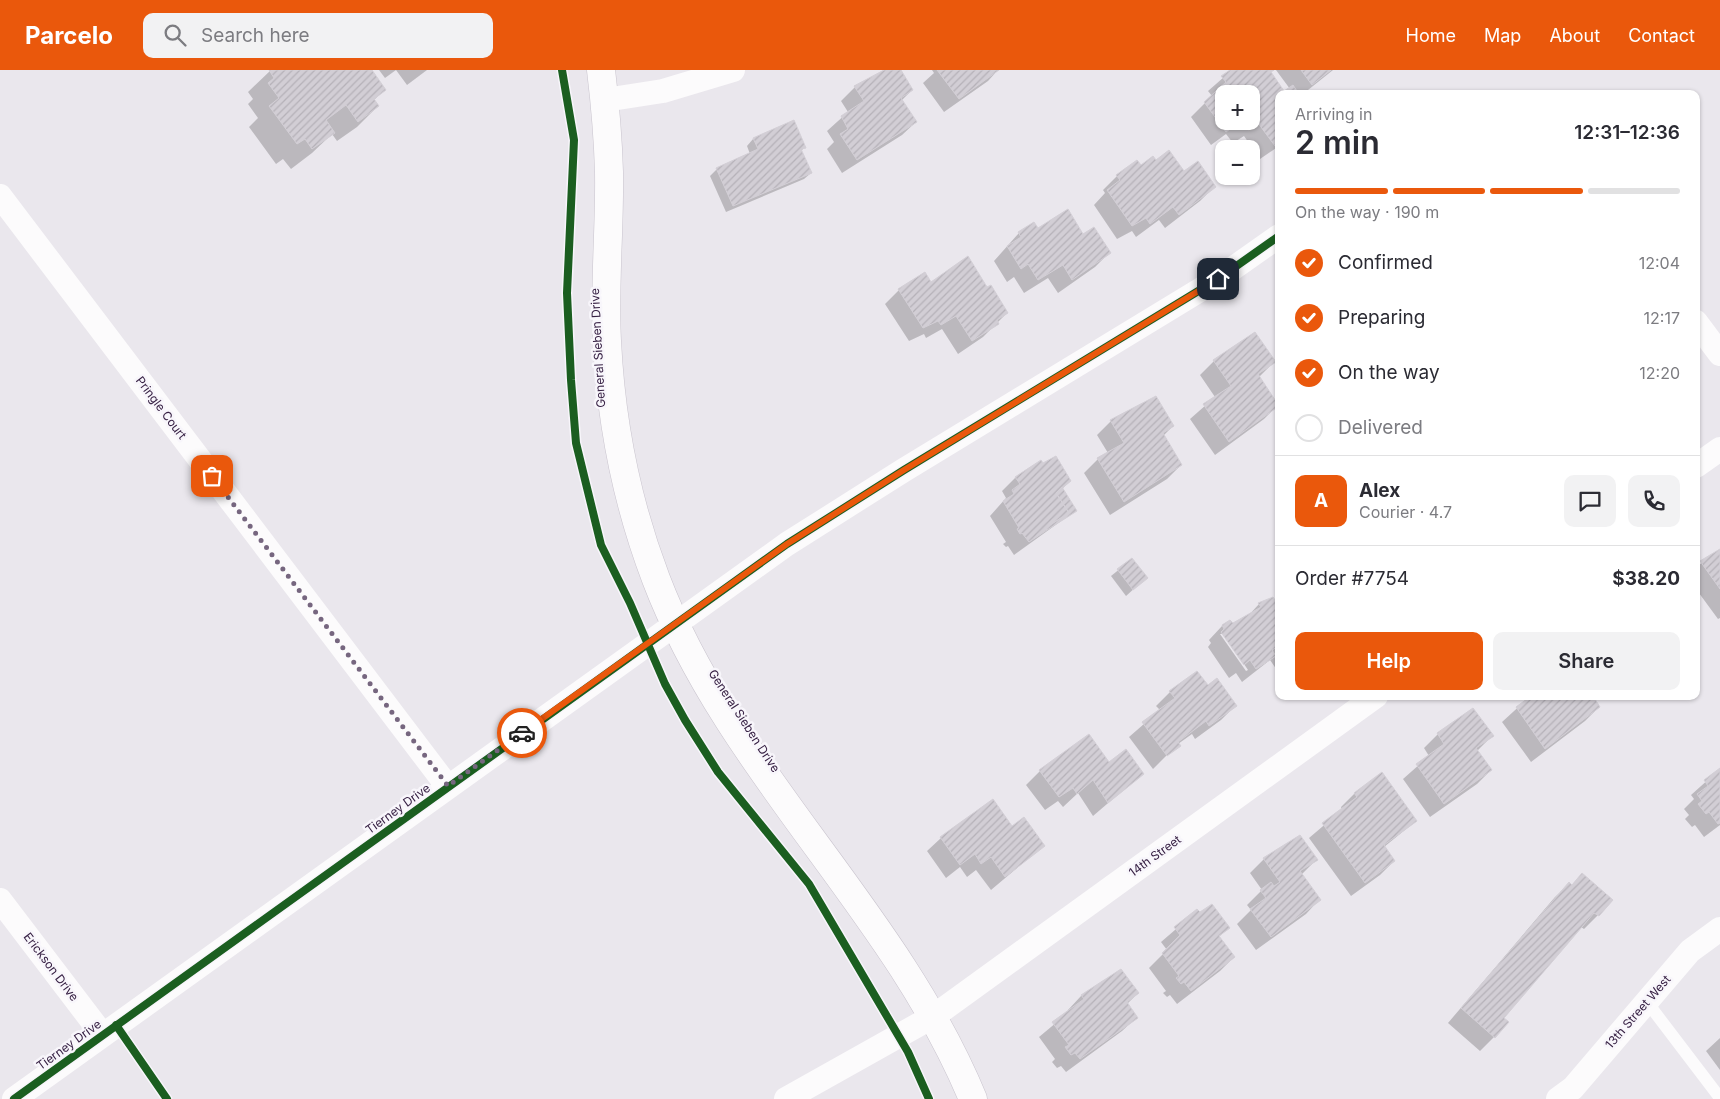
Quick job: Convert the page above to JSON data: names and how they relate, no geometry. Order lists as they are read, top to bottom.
{
  "streets": {
    "street": [
      "General Sieben Drive",
      "Pringle Court",
      "Tierney Drive",
      "14th Street",
      "Erickson Drive",
      "13th Street West"
    ]
  },
  "crossings": [
    ["General Sieben Drive", "Tierney Drive"],
    ["General Sieben Drive", "14th Street"],
    ["Pringle Court", "Tierney Drive"],
    ["Tierney Drive", "Erickson Drive"]
  ],
  "page": {
    "header": "Parcelo",
    "search": "Search here",
    "nav": [
      "Home",
      "Map",
      "About",
      "Contact"
    ],
    "map_buttons": ["+", "−"],
    "heading": ["2 min", "Arriving in", "12:31–12:36"],
    "panel": [
      "Alex",
      "Courier · 4.7",
      "Order #7754",
      "$38.20"
    ],
    "bar": "On the way · 190 m",
    "list": [
      ["Confirmed", "12:04"],
      ["Preparing", "12:17"],
      ["On the way", "12:20"],
      "Delivered"
    ],
    "round": "A",
    "buttons": ["Help", "Share"]
  }
}
